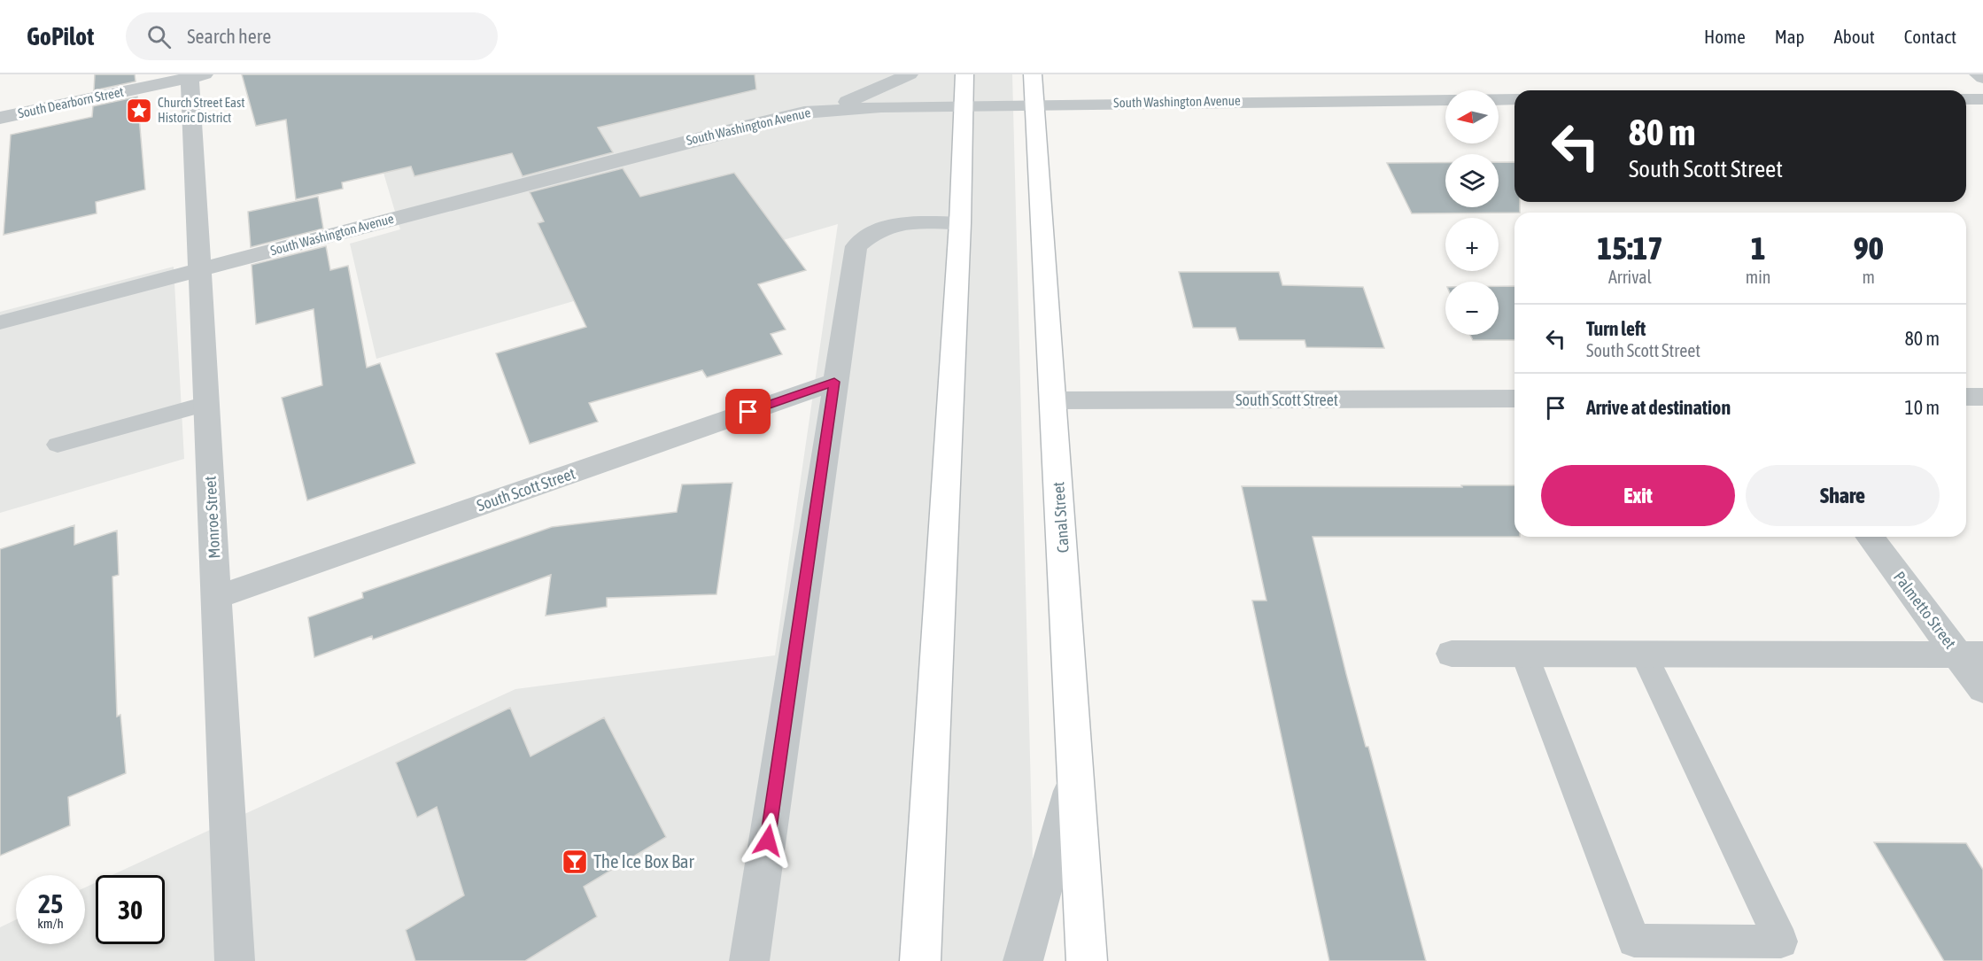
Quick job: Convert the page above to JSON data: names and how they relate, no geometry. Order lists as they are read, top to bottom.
{
  "streets": {
    "main road": ["Canal Street"],
    "street": [
      "South Washington Avenue",
      "South Dearborn Street",
      "South Scott Street",
      "Monroe Street",
      "Palmetto Street"
    ]
  },
  "crossings": [
    ["South Washington Avenue", "Monroe Street"],
    ["South Washington Avenue", "Canal Street"],
    ["South Dearborn Street", "Monroe Street"],
    ["South Scott Street", "Monroe Street"],
    ["South Scott Street", "Canal Street"]
  ],
  "places": {
    "place": ["Church Street East Historic District"],
    "bar": ["The Ice Box Bar"]
  },
  "north": "left",
  "page": {
    "header": "GoPilot",
    "search": "Search here",
    "nav": [
      "Home",
      "Map",
      "About",
      "Contact"
    ],
    "map_buttons": ["+", "−"],
    "turn": ["80 m", "South Scott Street"],
    "eta": [
      "15:17",
      "Arrival",
      "1",
      "min",
      "90",
      "m"
    ],
    "list": [
      {
        "name": "Turn left",
        "note": "South Scott Street",
        "value": "80 m"
      },
      {
        "name": "Arrive at destination",
        "value": "10 m"
      }
    ],
    "buttons": ["Exit", "Share"],
    "speed": "25 km/h",
    "limit": "30"
  }
}
